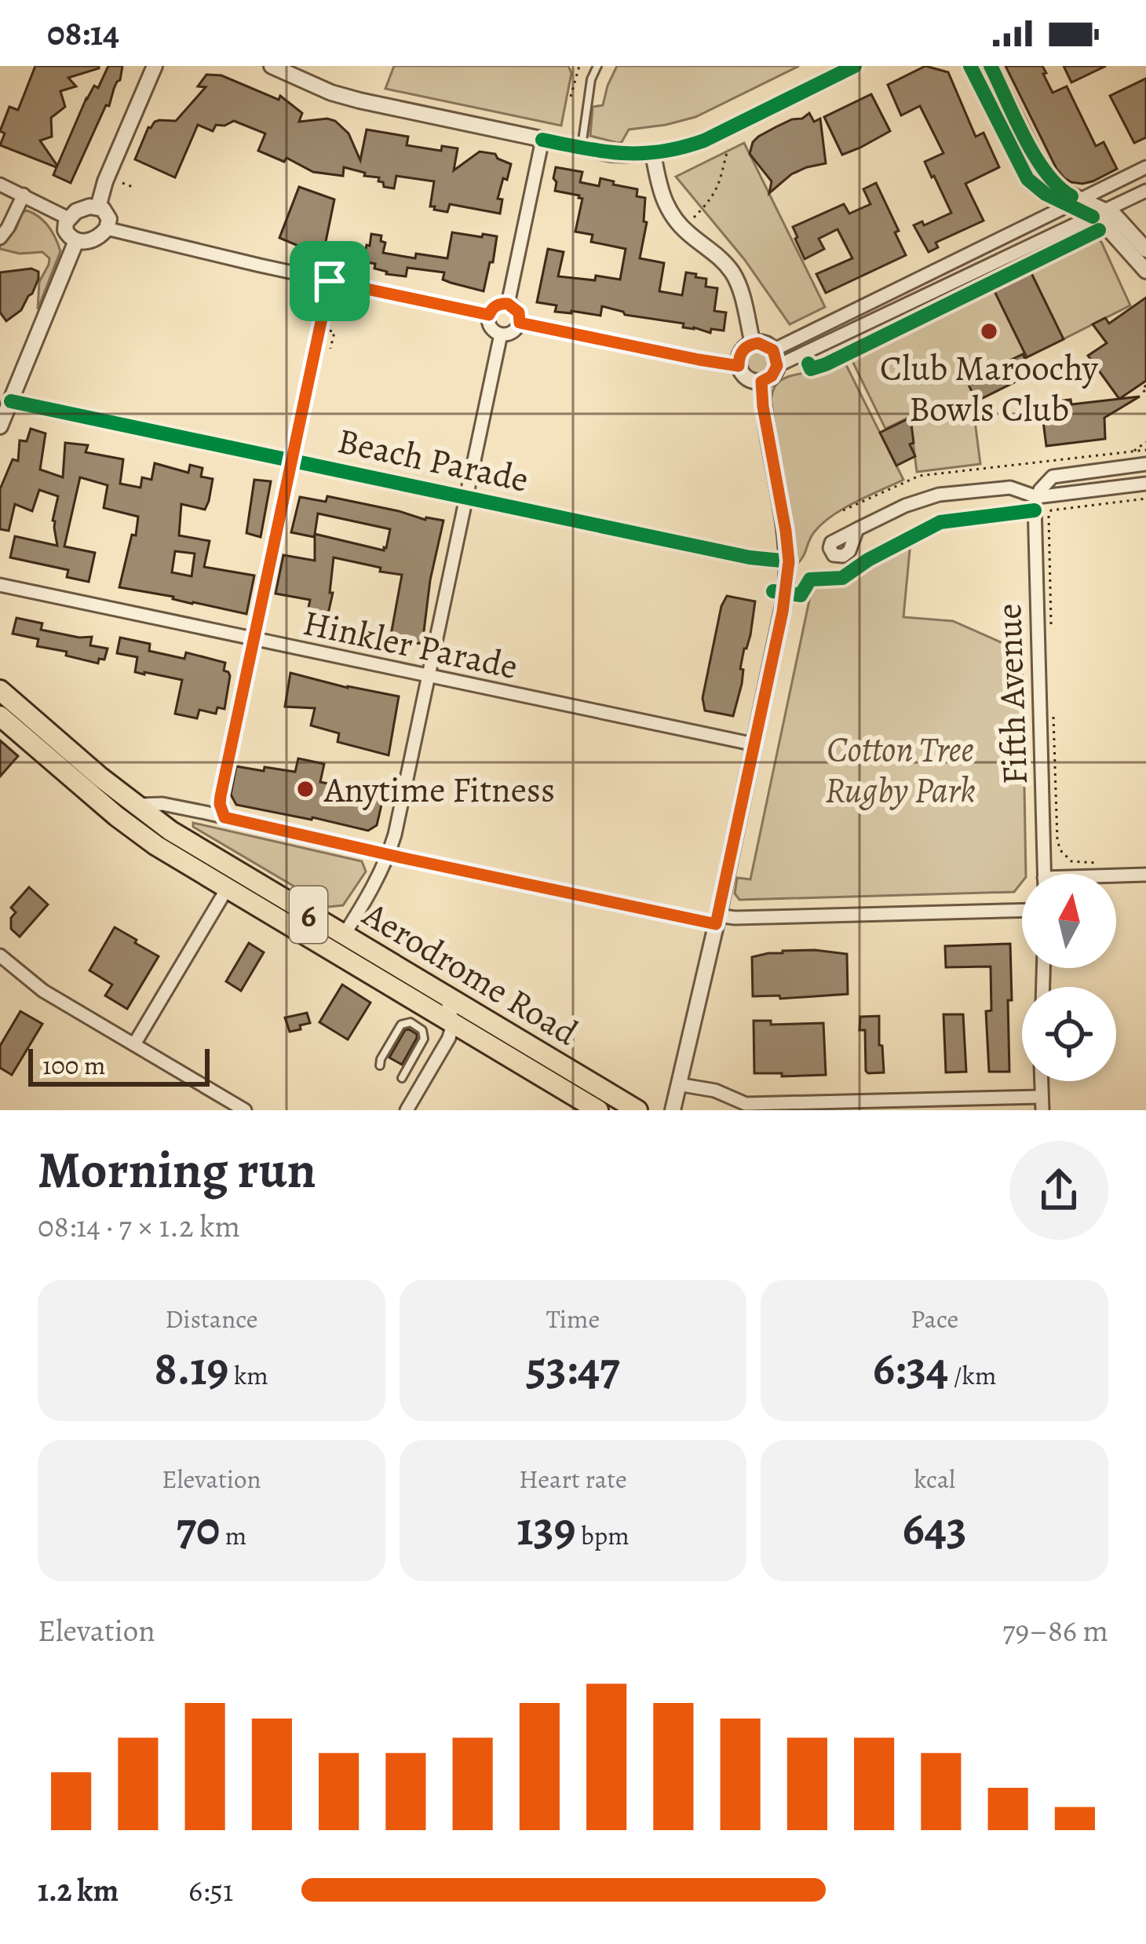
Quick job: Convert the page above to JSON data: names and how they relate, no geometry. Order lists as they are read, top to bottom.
{
  "streets": {
    "main road": ["6", "Aerodrome Road"],
    "street": ["Beach Parade", "Hinkler Parade", "Fifth Avenue"]
  },
  "parks": ["Cotton Tree Rugby Park"],
  "places": ["Club Maroochy Bowls Club", "Anytime Fitness"],
  "scale_bar": "100 m",
  "north": "top",
  "page": {
    "status": "08:14",
    "scale": "100 m",
    "heading": ["Morning run", "08:14 · 7 × 1.2 km"],
    "stats": [
      ["Distance", "8.19 km"],
      ["Time", "53:47"],
      ["Pace", "6:34 /km"],
      ["Elevation", "70 m"],
      ["Heart rate", "139 bpm"],
      ["kcal", "643"]
    ],
    "chart": ["Elevation", "79–86 m"],
    "list": [
      {
        "name": "1.2 km",
        "note": "6:51"
      }
    ]
  }
}
